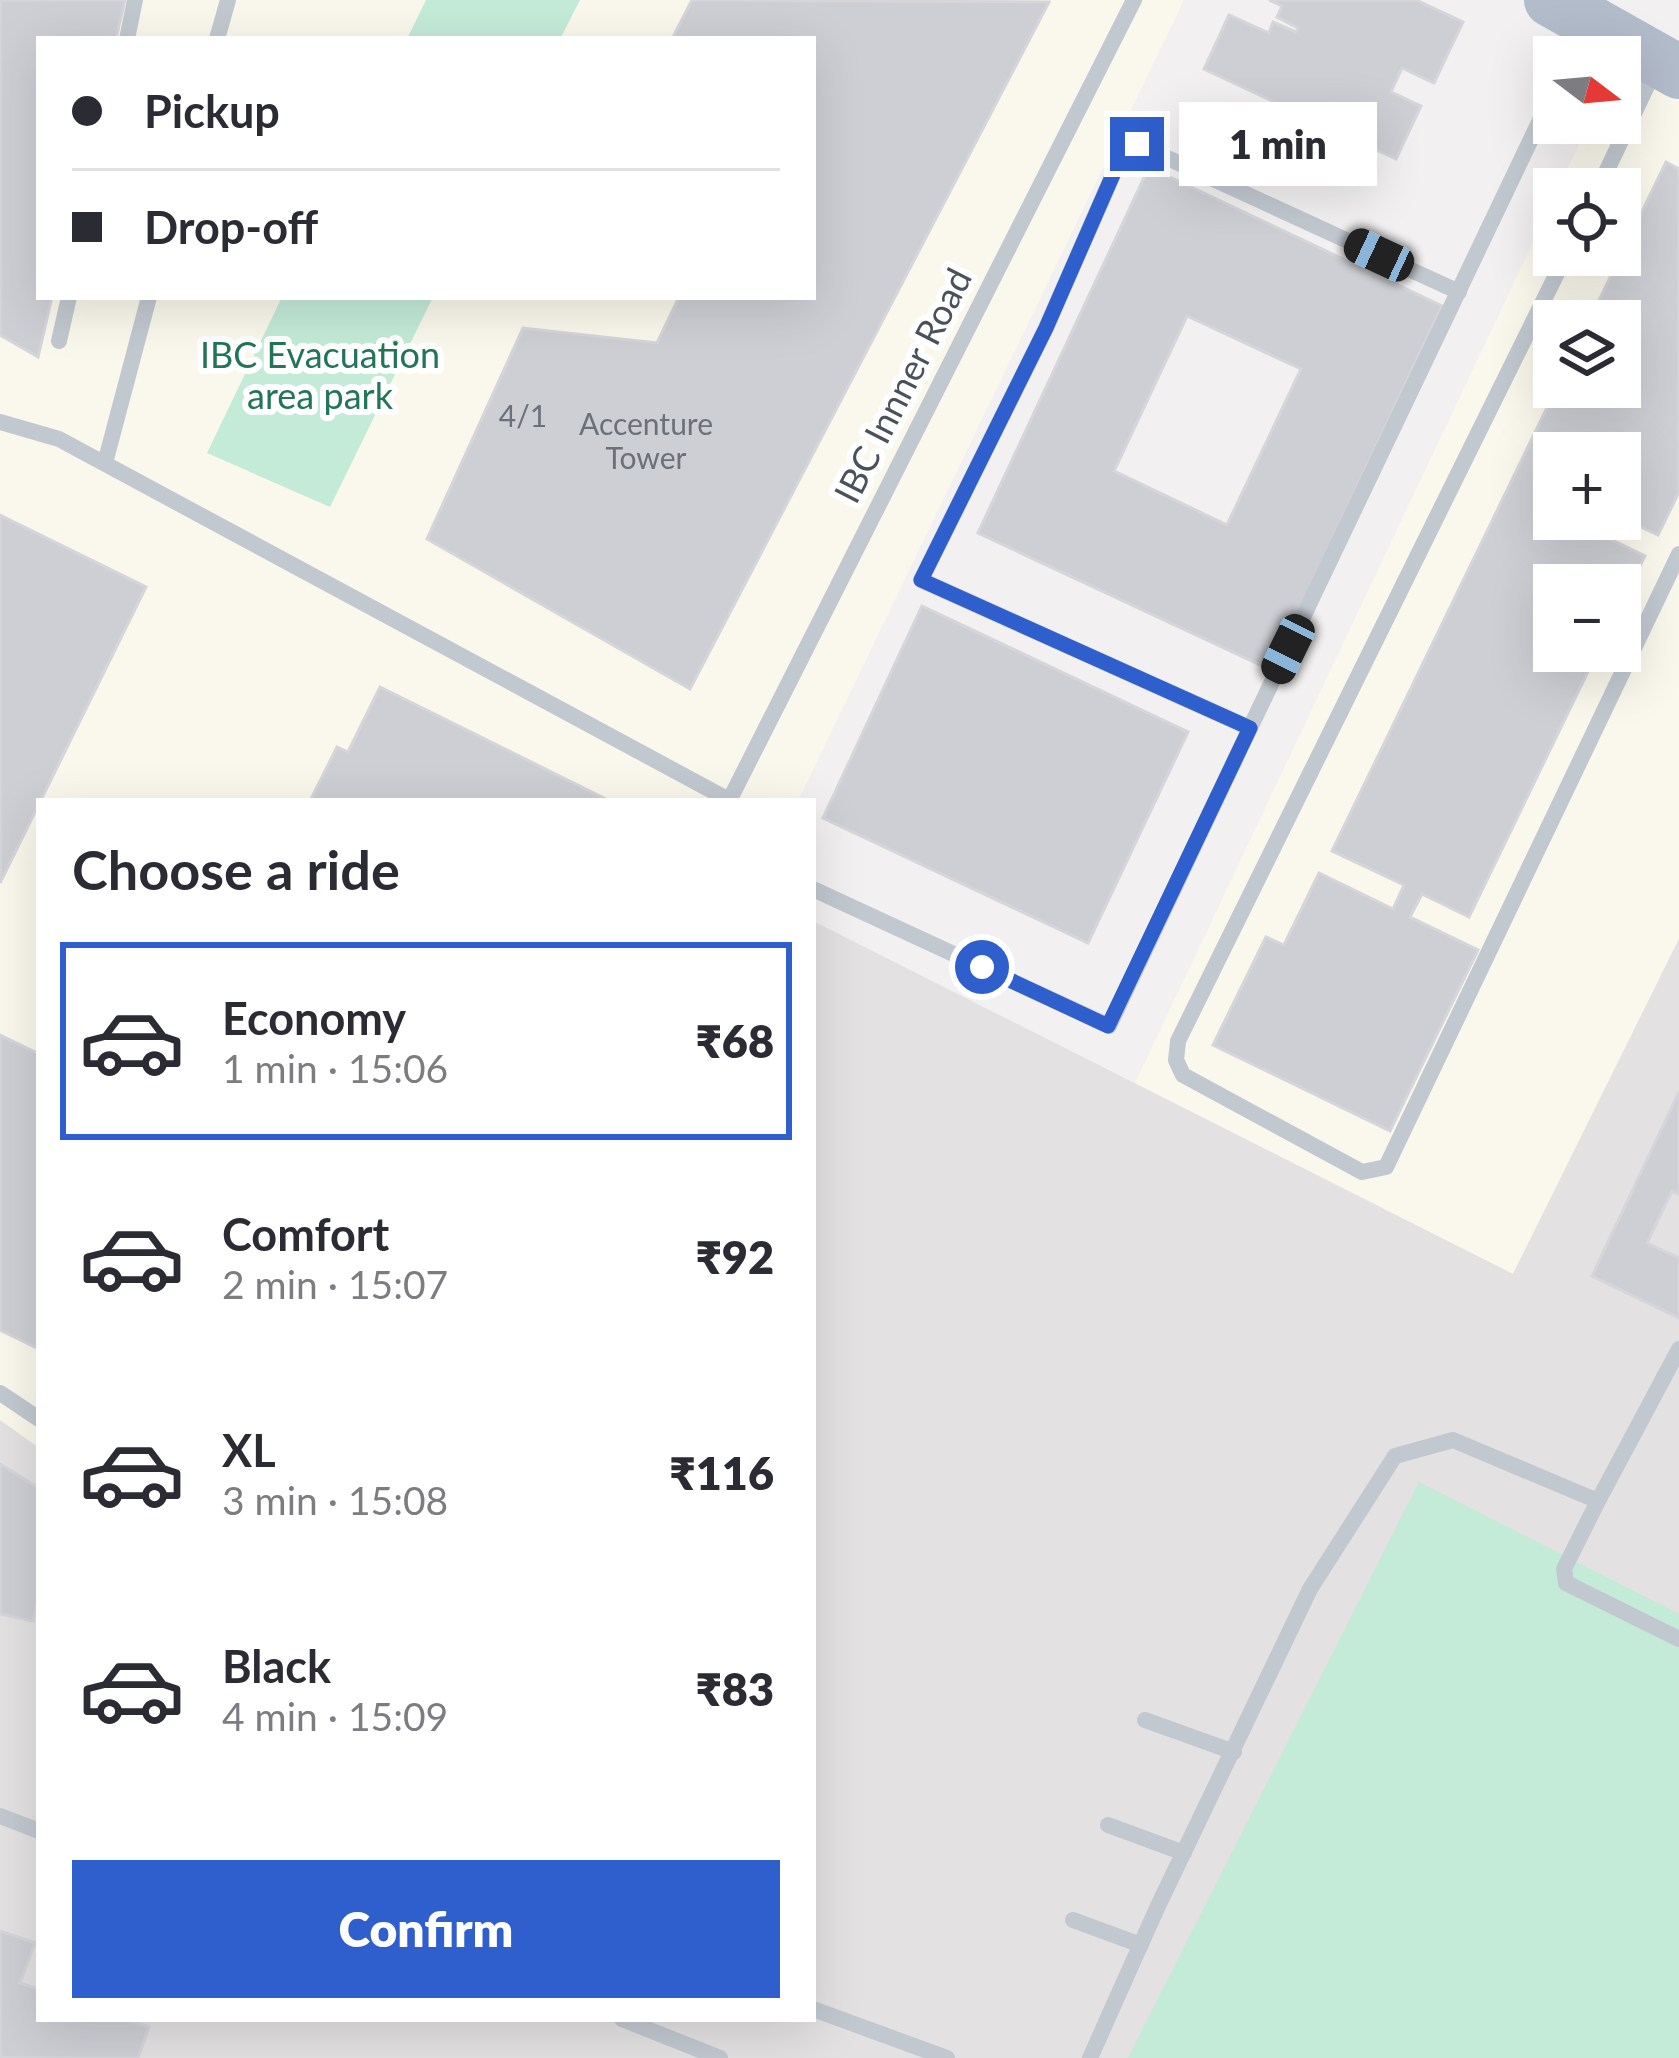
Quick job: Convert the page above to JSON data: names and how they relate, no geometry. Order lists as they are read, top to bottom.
{
  "streets": {
    "lane": ["IBC Innner Road"]
  },
  "parks": ["IBC Evacuation area park"],
  "house_numbers": ["4/1", "Accenture Tower"],
  "north": "right",
  "page": {
    "map_buttons": ["+", "−"],
    "banner": ["Pickup", "Drop-off"],
    "bubble": "1 min",
    "heading": "Choose a ride",
    "list": [
      {
        "name": "Economy",
        "note": "1 min · 15:06",
        "value": "₹68"
      },
      {
        "name": "Comfort",
        "note": "2 min · 15:07",
        "value": "₹92"
      },
      {
        "name": "XL",
        "note": "3 min · 15:08",
        "value": "₹116"
      },
      {
        "name": "Black",
        "note": "4 min · 15:09",
        "value": "₹83"
      }
    ],
    "buttons": "Confirm"
  }
}
